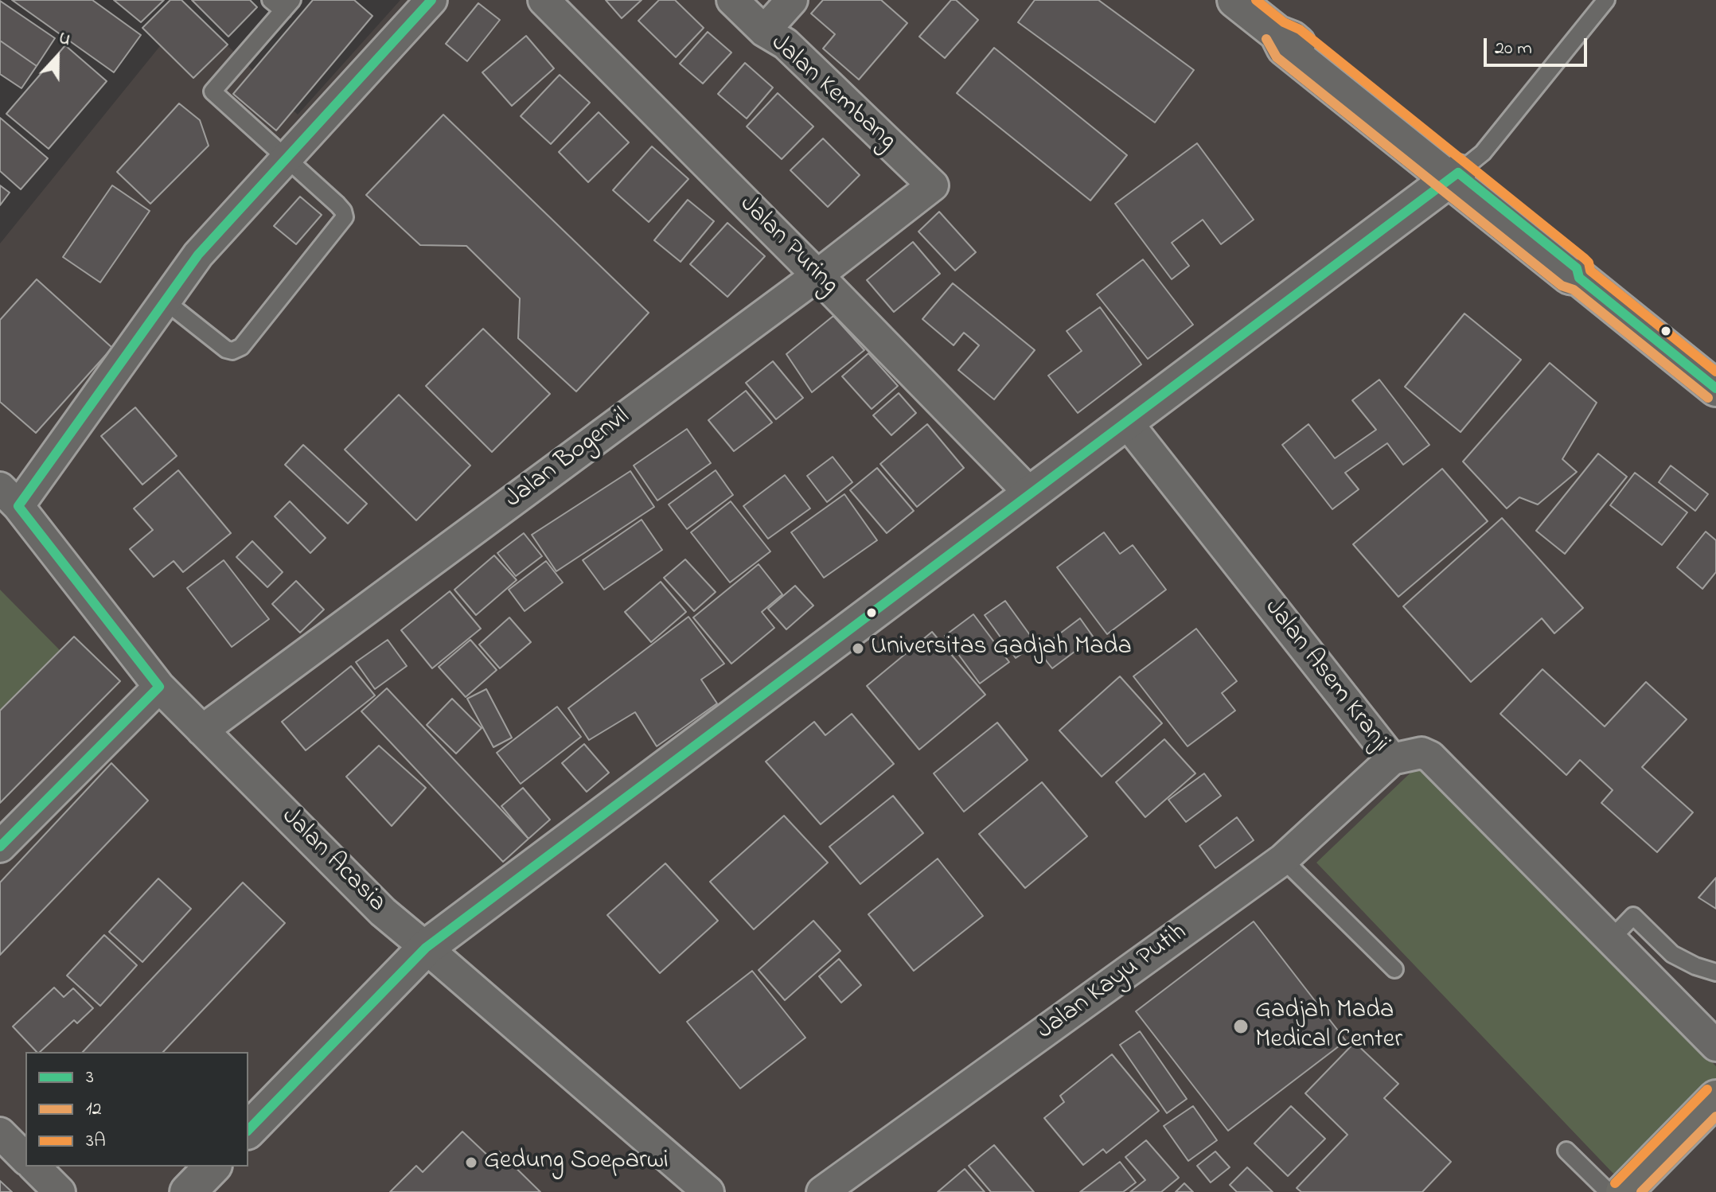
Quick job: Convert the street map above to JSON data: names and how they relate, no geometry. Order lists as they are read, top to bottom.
{
  "streets": {
    "street": [
      "Jalan Kembang",
      "Jalan Puring",
      "Jalan Bogenvil",
      "Jalan Asem Kranji",
      "Jalan Acasia",
      "Jalan Kayu Putih"
    ]
  },
  "crossings": [
    ["Jalan Kembang", "Jalan Bogenvil"],
    ["Jalan Puring", "Jalan Bogenvil"],
    ["Jalan Bogenvil", "Jalan Acasia"],
    ["Jalan Asem Kranji", "Jalan Kayu Putih"]
  ],
  "places": ["Universitas Gadjah Mada", "Gadjah Mada Medical Center", "Gedung Soeparwi"],
  "lines": ["transit line 3", "transit line 3A", "transit line 12"],
  "legend": ["3", "12", "3A"],
  "scale_bar": "20 m",
  "north": "top"
}
